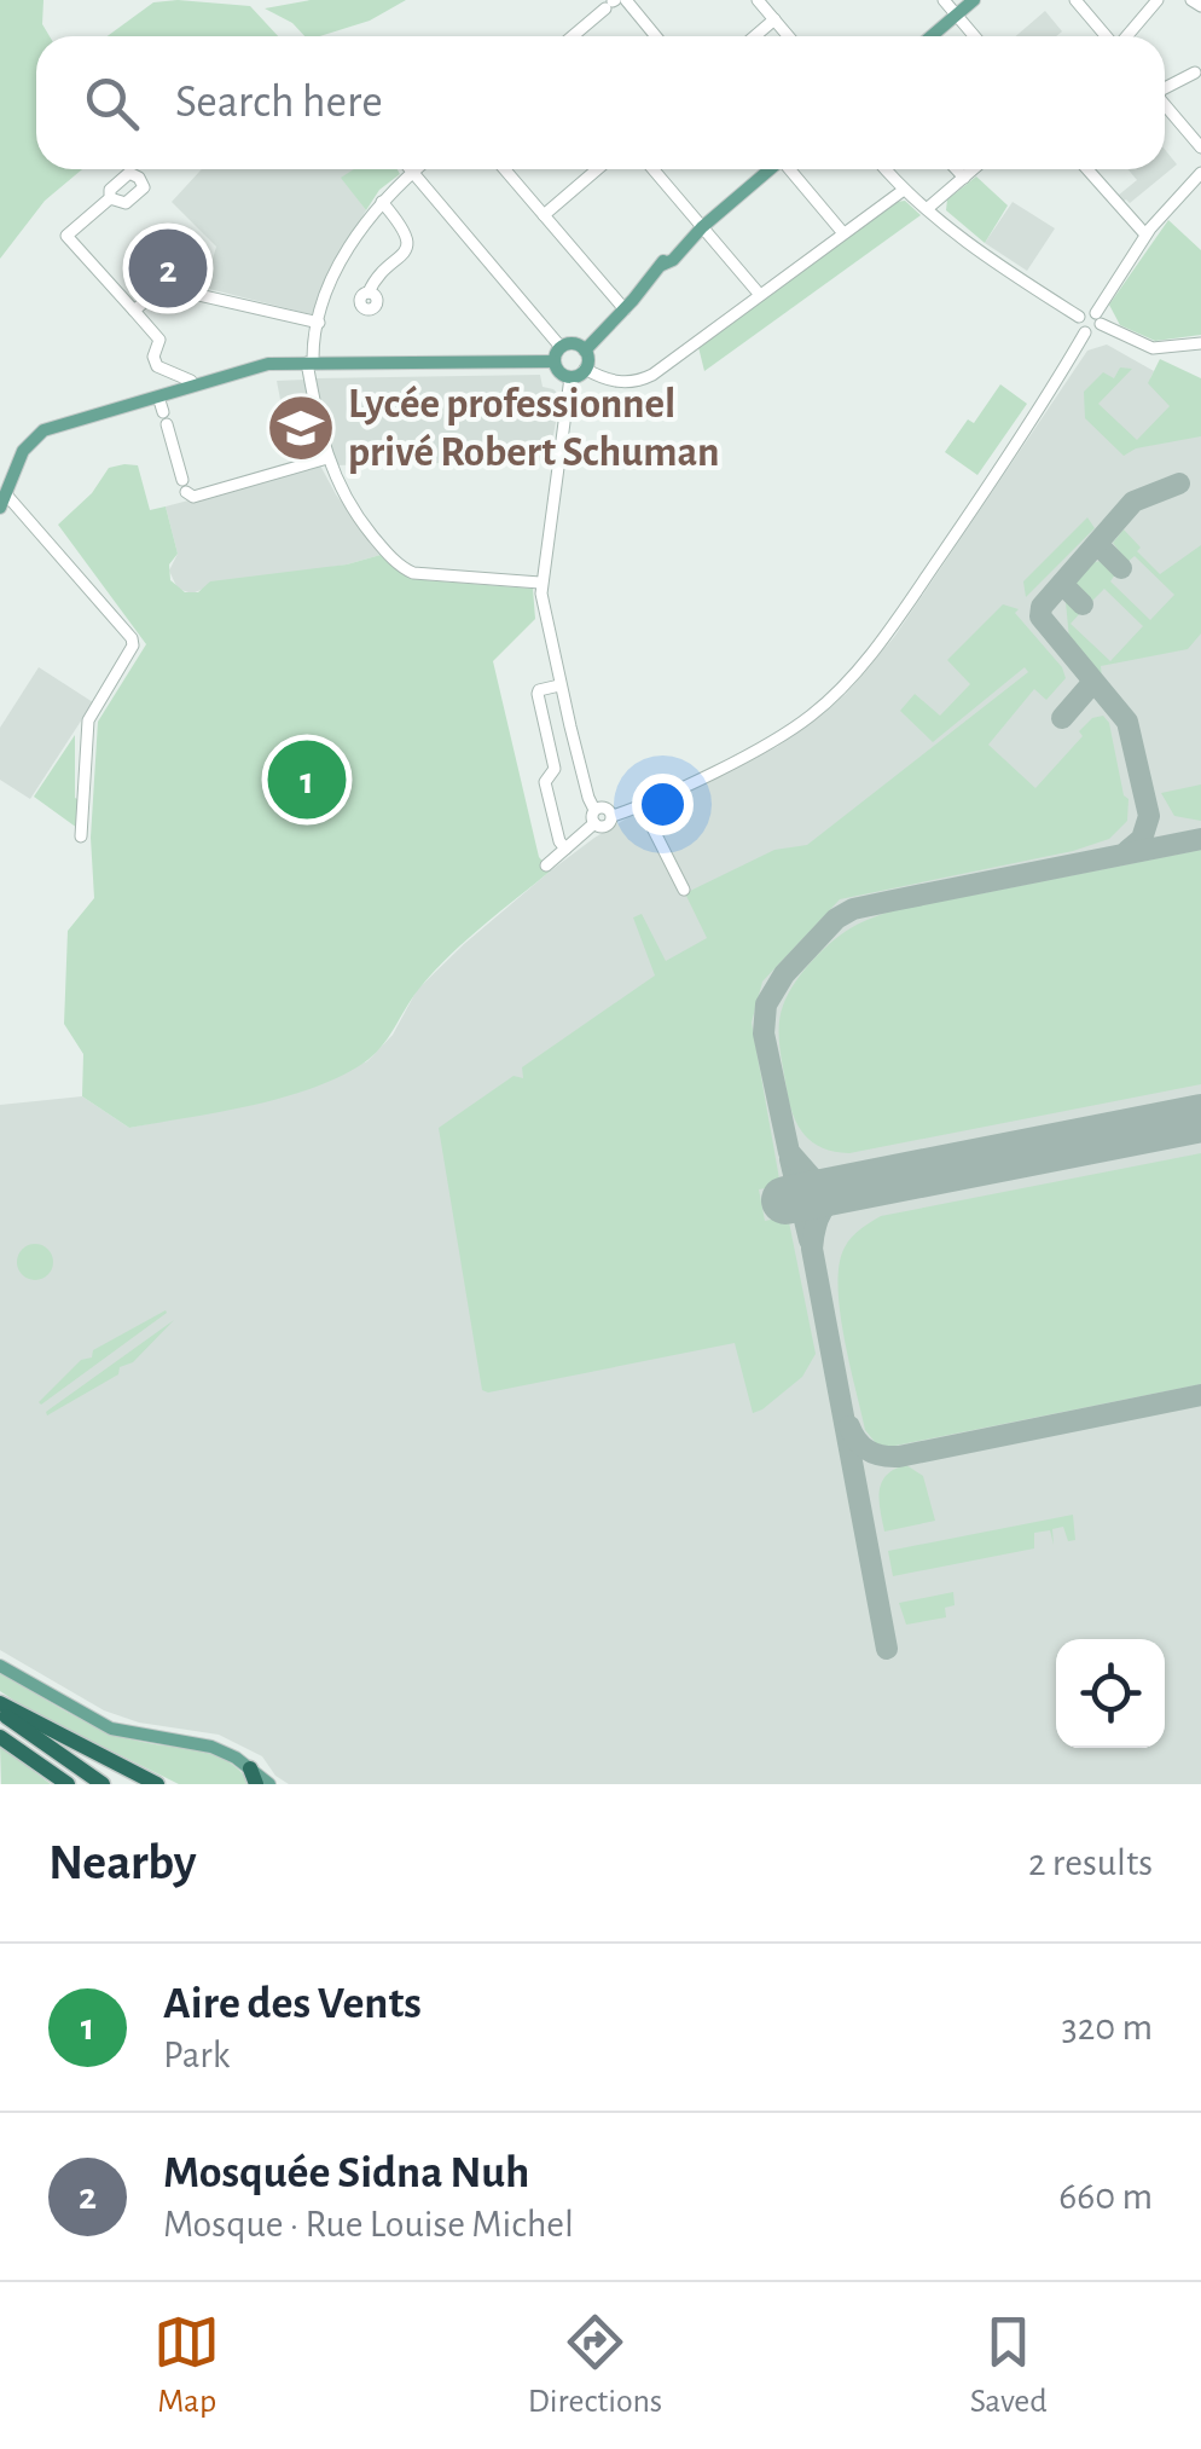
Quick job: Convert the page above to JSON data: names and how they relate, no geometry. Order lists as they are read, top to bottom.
{
  "places": {
    "school or university": ["Lycée professionnel privé Robert Schuman"]
  },
  "page": {
    "search": "Search here",
    "pins": ["2", "1"],
    "heading": ["Nearby", "2 results"],
    "list": [
      {
        "mark": "1",
        "name": "Aire des Vents",
        "note": "Park",
        "value": "320 m"
      },
      {
        "mark": "2",
        "name": "Mosquée Sidna Nuh",
        "note": "Mosque · Rue Louise Michel",
        "value": "660 m"
      }
    ],
    "nav": ["Map", "Directions", "Saved"]
  }
}
